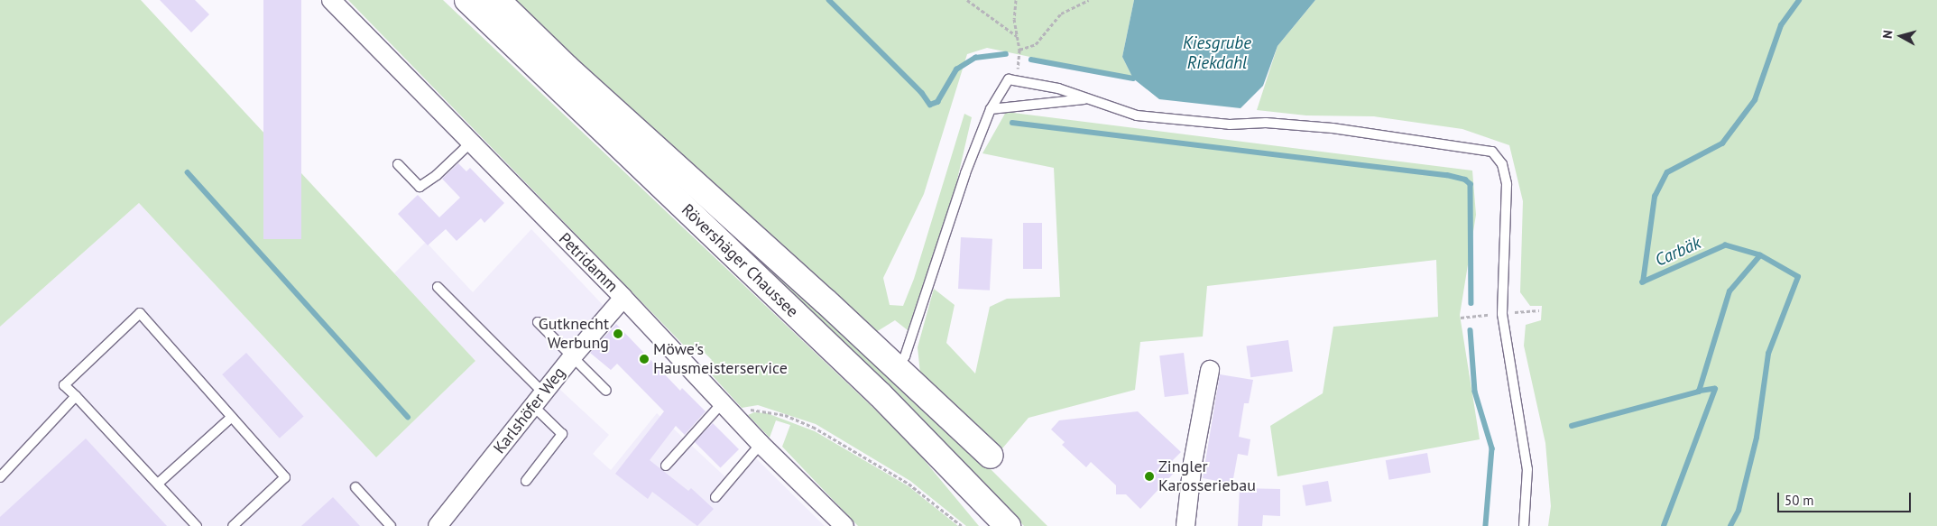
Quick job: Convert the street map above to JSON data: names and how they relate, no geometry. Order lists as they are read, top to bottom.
{
  "streets": {
    "main road": ["Rövershäger Chaussee"],
    "street": ["Petridamm", "Karlshöfer Weg"]
  },
  "crossings": [
    ["Petridamm", "Karlshöfer Weg"]
  ],
  "water": ["Kiesgrube Riekdahl", "Carbäk"],
  "places": ["Gutknecht Werbung", "Möwe's Hausmeisterservice", "Zingler Karosseriebau"],
  "scale_bar": "50 m",
  "north": "left"
}
